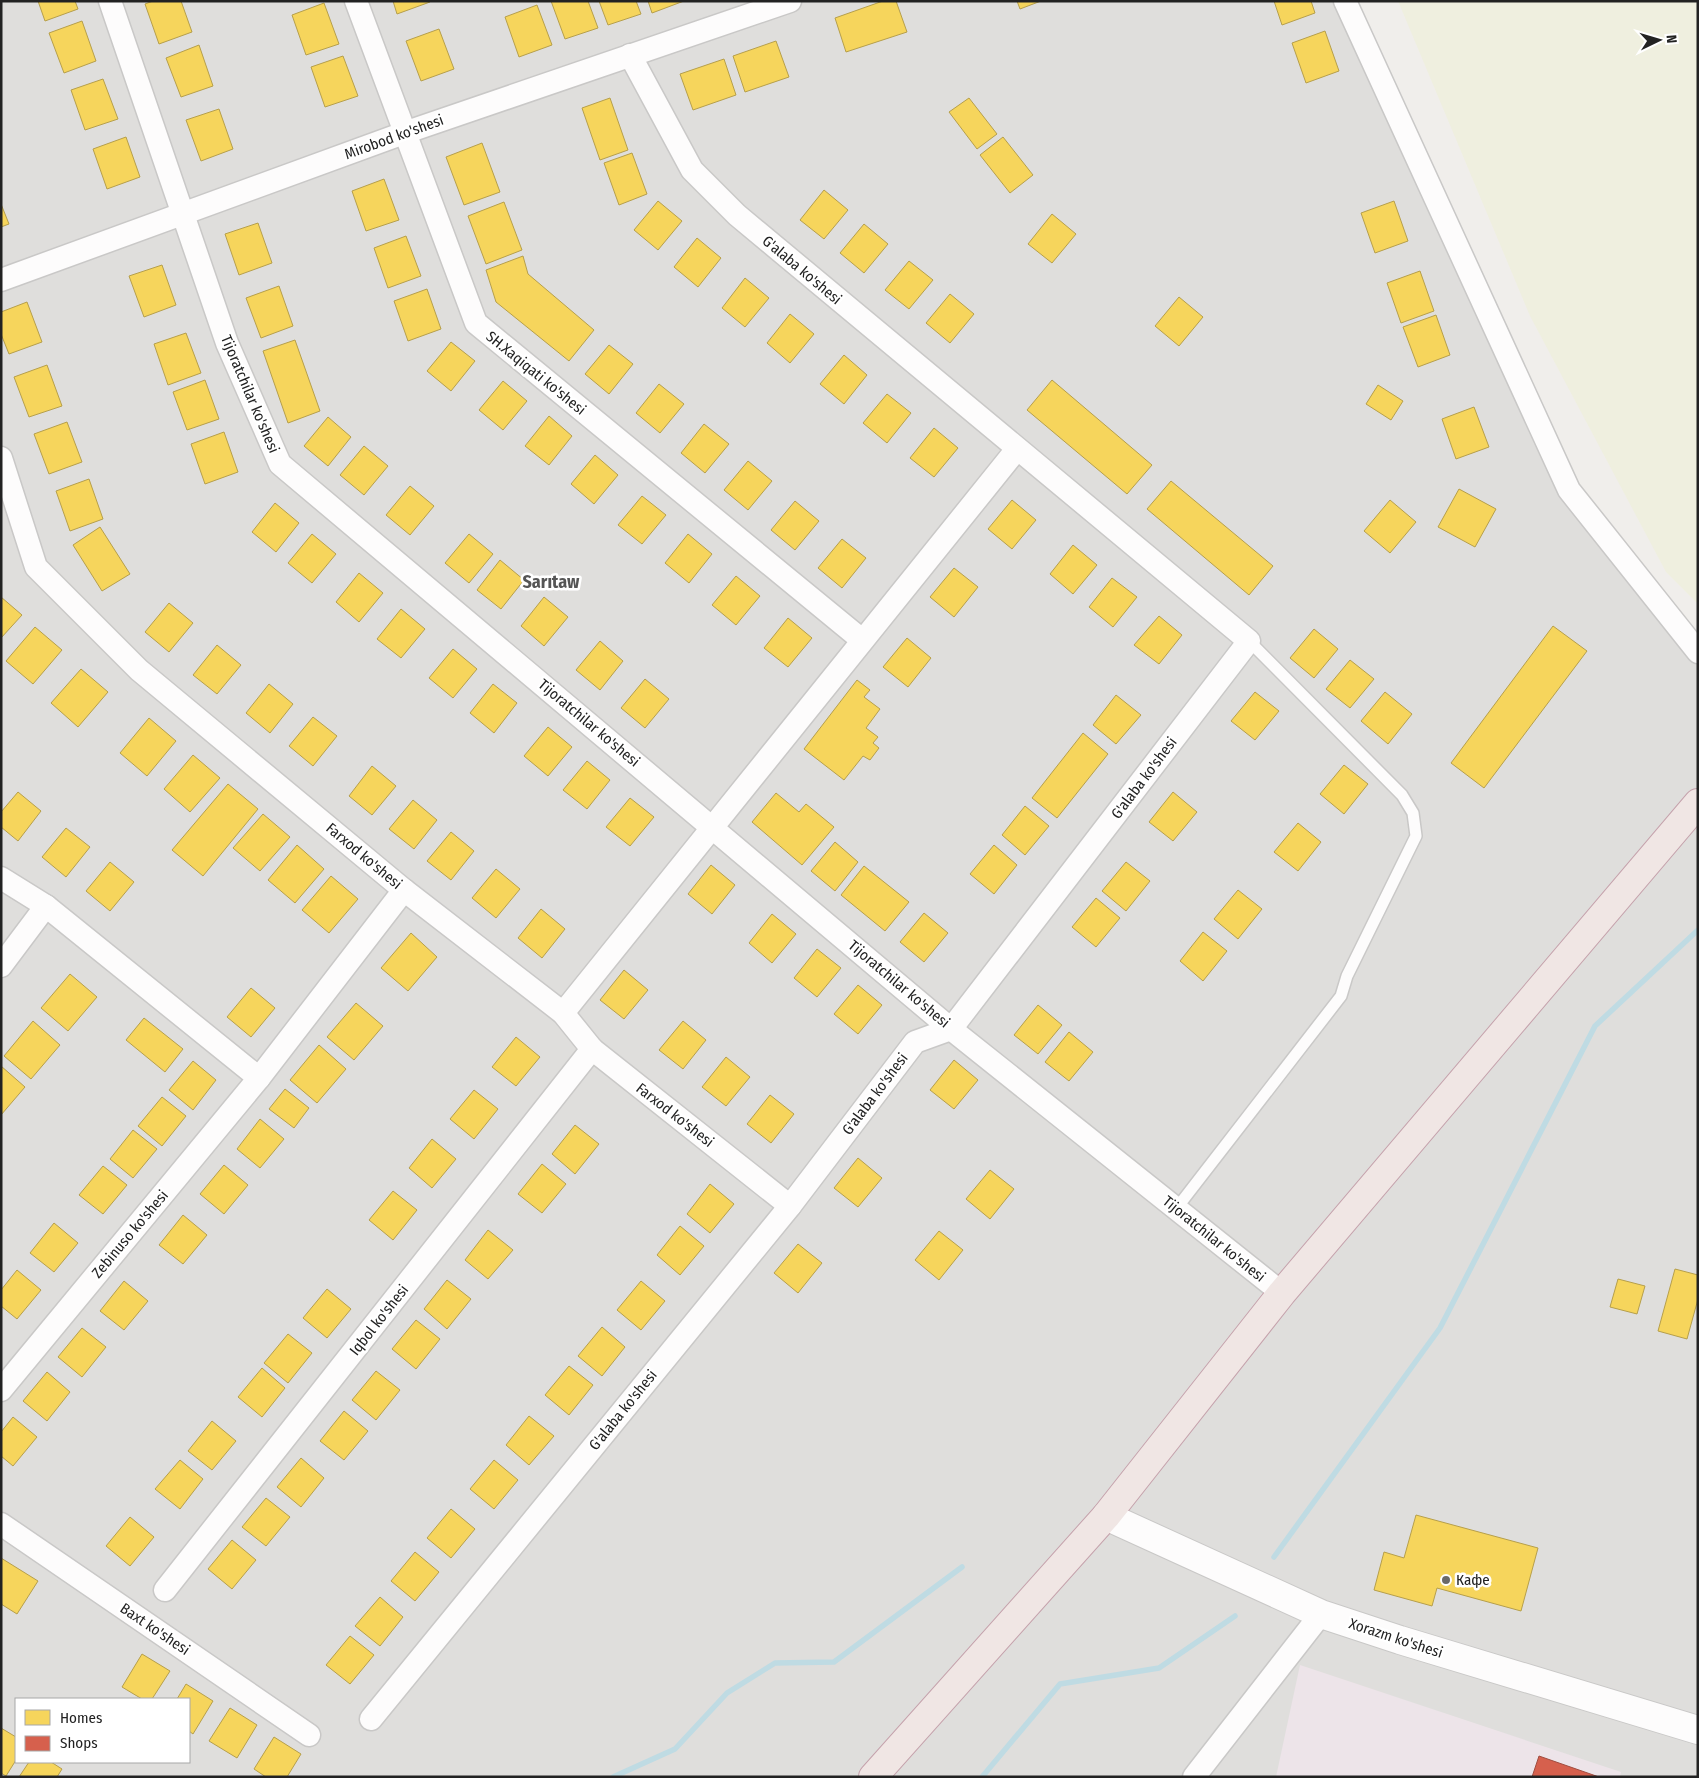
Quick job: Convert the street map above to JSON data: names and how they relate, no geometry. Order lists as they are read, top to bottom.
{
  "streets": {
    "street": [
      "Mirobod ko'shesi",
      "G'alaba ko'shesi",
      "SH.Xaqiqati ko'shesi",
      "Tijoratchilar ko'shesi",
      "Farxod ko'shesi",
      "Zebinuso ko'shesi",
      "Iqbol ko'shesi",
      "Baxt ko'shesi",
      "Xorazm ko'shesi"
    ]
  },
  "crossings": [
    ["Mirobod ko'shesi", "G'alaba ko'shesi"],
    ["Mirobod ko'shesi", "SH.Xaqiqati ko'shesi"],
    ["Mirobod ko'shesi", "Tijoratchilar ko'shesi"],
    ["G'alaba ko'shesi", "Tijoratchilar ko'shesi"],
    ["G'alaba ko'shesi", "Farxod ko'shesi"],
    ["Farxod ko'shesi", "Zebinuso ko'shesi"],
    ["Farxod ko'shesi", "Iqbol ko'shesi"]
  ],
  "districts": ["Sarıtaw"],
  "places": ["Кафе"],
  "legend": ["Homes", "Shops"],
  "north": "right"
}
